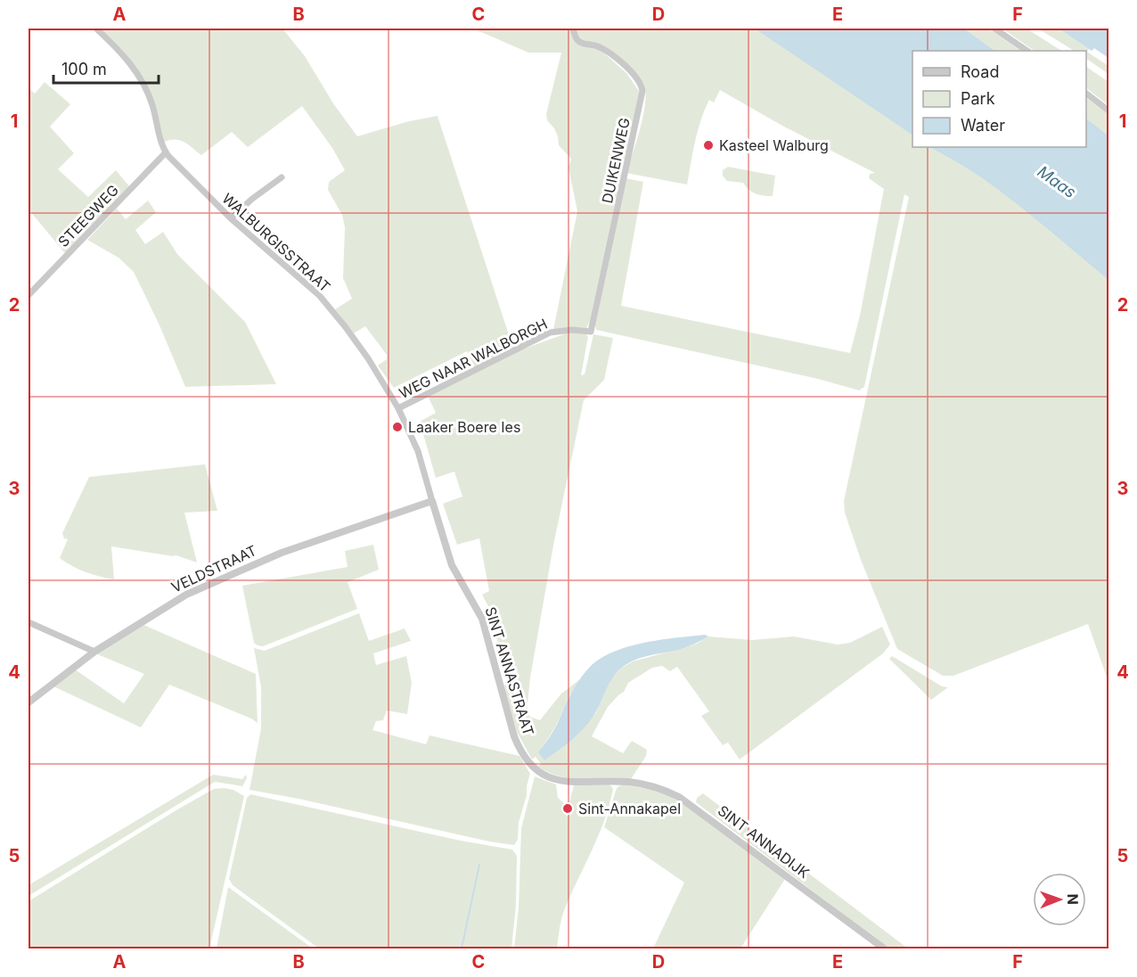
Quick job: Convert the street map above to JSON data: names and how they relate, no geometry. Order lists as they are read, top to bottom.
{
  "streets": {
    "street": [
      "DUIKENWEG",
      "STEEGWEG",
      "WALBURGISSTRAAT",
      "WEG NAAR WALBORGH",
      "VELDSTRAAT",
      "SINT ANNASTRAAT",
      "SINT ANNADIJK"
    ]
  },
  "crossings": [
    ["DUIKENWEG", "WEG NAAR WALBORGH"],
    ["STEEGWEG", "WALBURGISSTRAAT"],
    ["WALBURGISSTRAAT", "WEG NAAR WALBORGH"],
    ["WALBURGISSTRAAT", "VELDSTRAAT"],
    ["WALBURGISSTRAAT", "SINT ANNASTRAAT"],
    ["VELDSTRAAT", "SINT ANNASTRAAT"],
    ["SINT ANNASTRAAT", "SINT ANNADIJK"]
  ],
  "water": ["Maas"],
  "places": ["Kasteel Walburg", "Laaker Boere Ies", "Sint-Annakapel"],
  "legend": ["Road", "Park", "Water"],
  "scale_bar": "100 m",
  "north": "right",
  "grid": {
    "columns": [
      "A",
      "B",
      "C",
      "D",
      "E",
      "F"
    ],
    "rows": [
      "1",
      "2",
      "3",
      "4",
      "5"
    ]
  }
}
